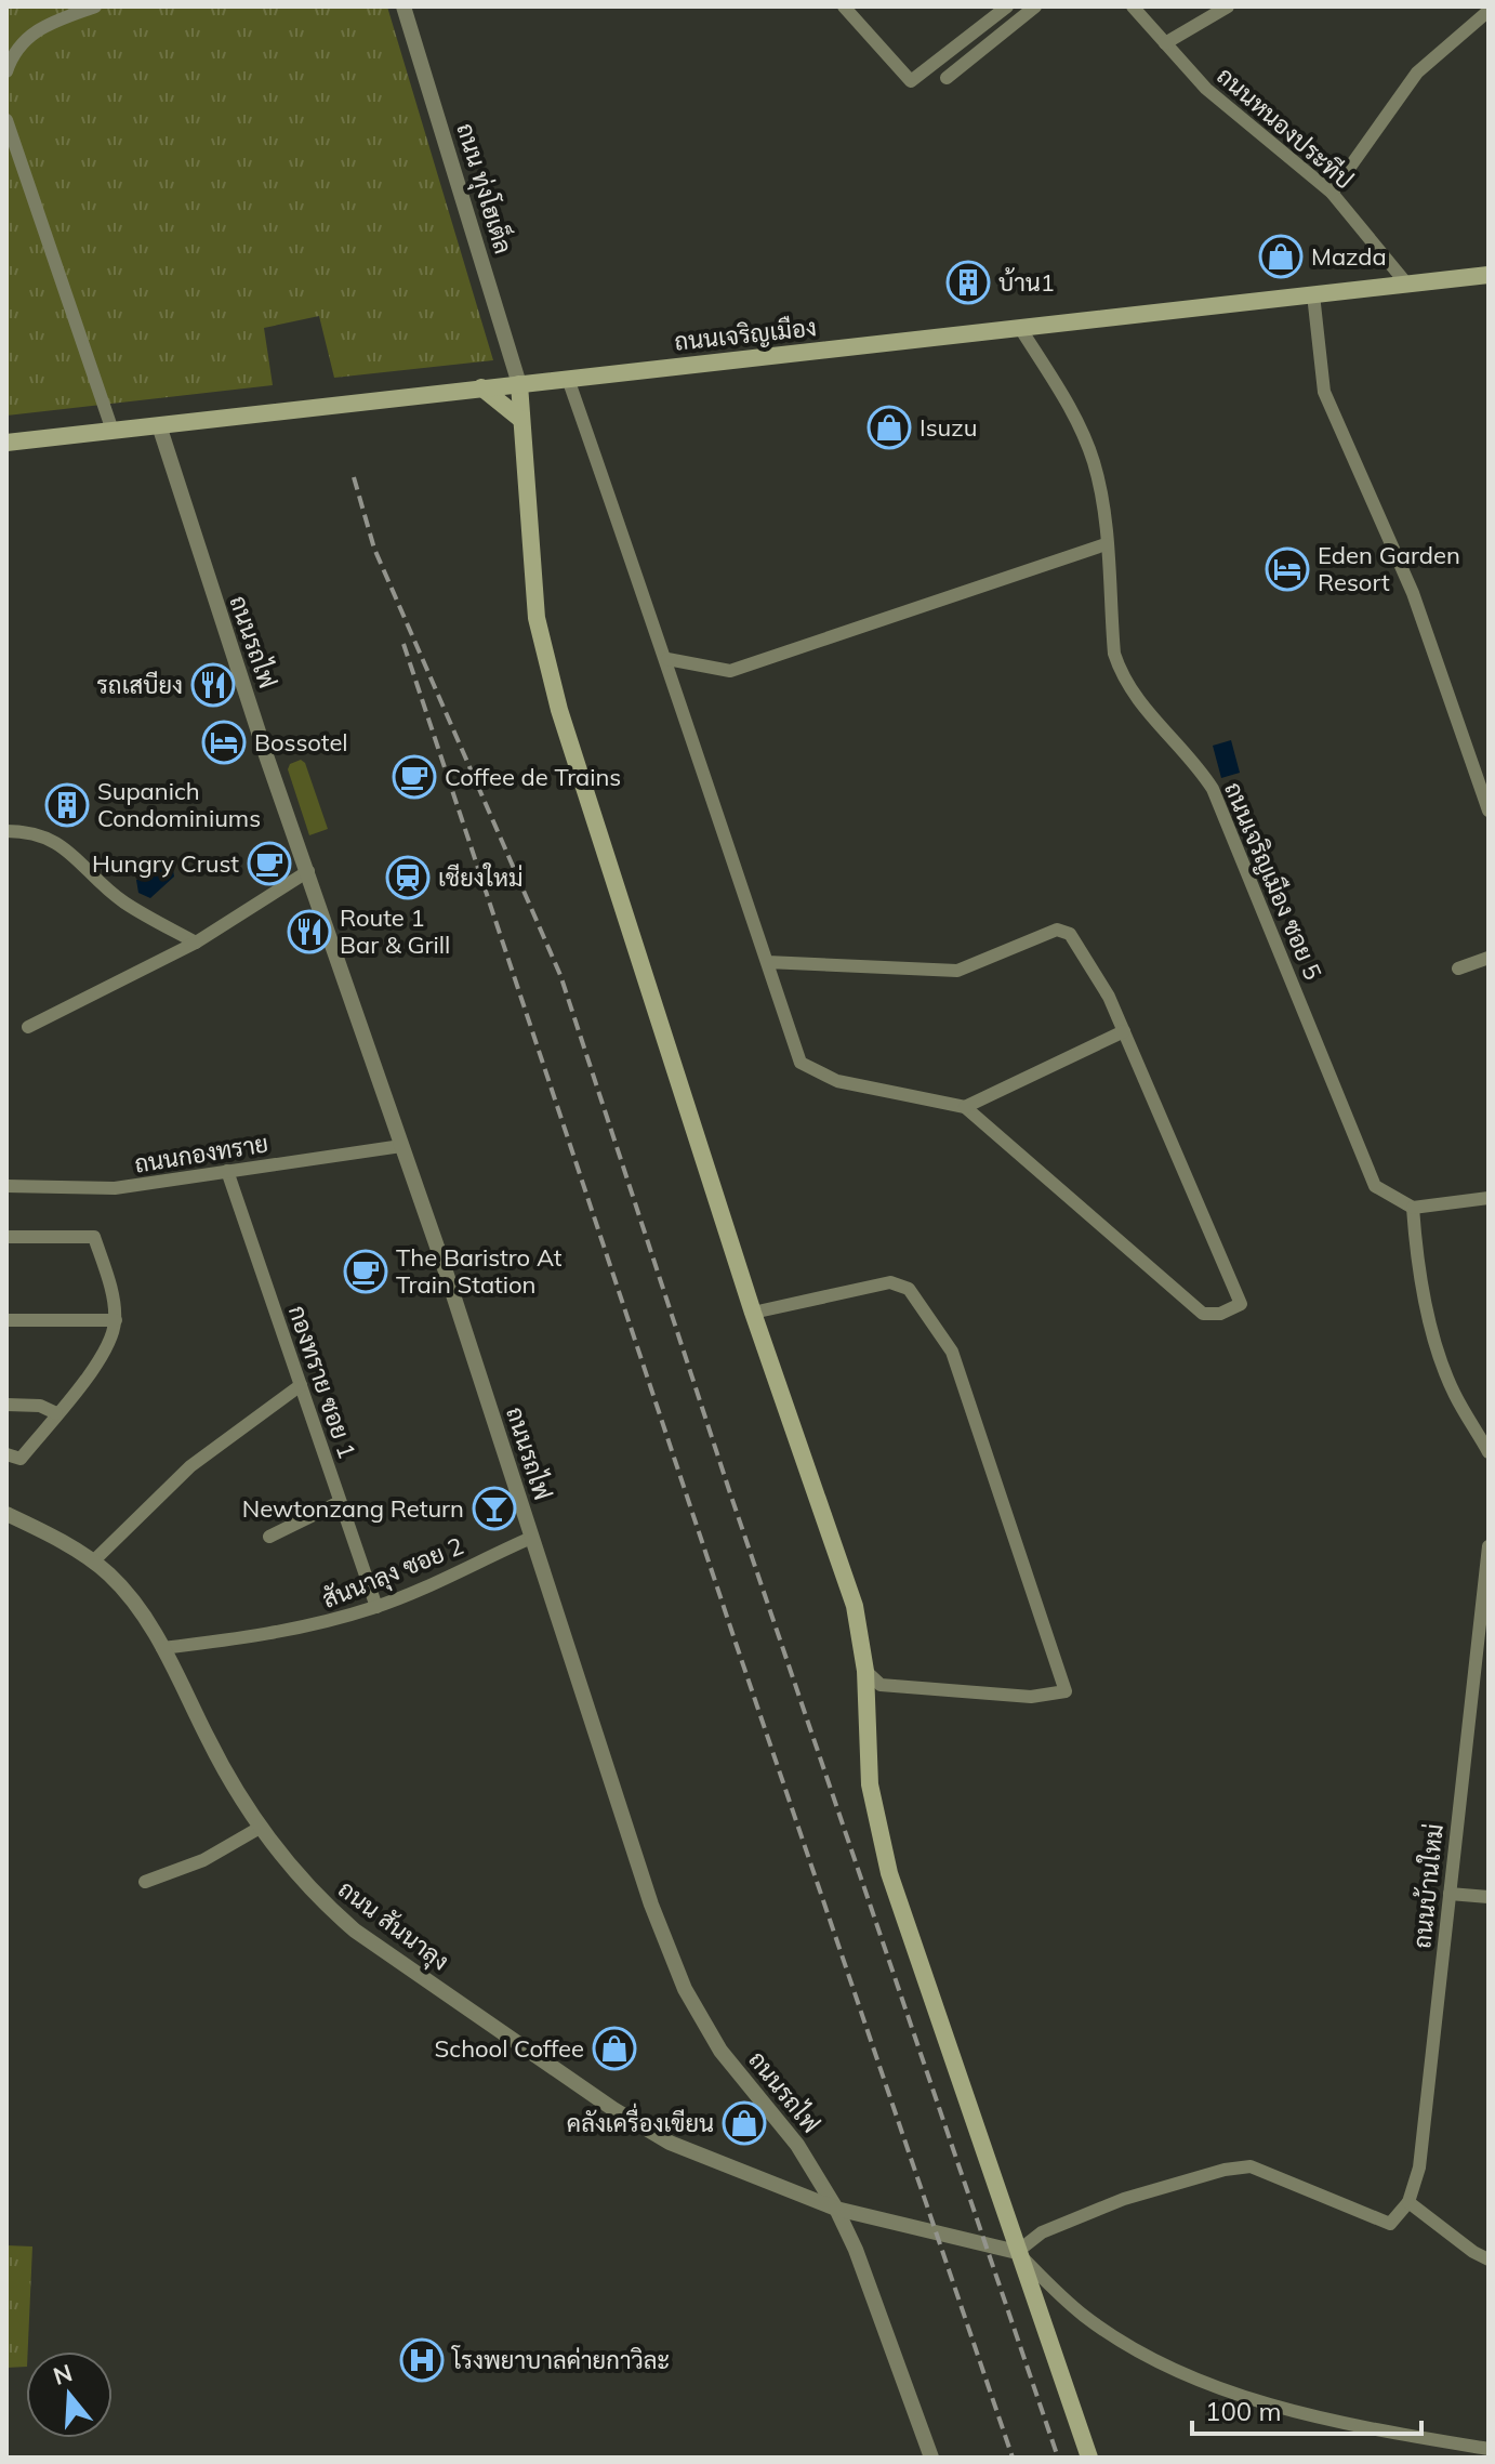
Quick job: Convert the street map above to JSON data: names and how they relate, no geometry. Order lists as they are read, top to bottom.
{
  "streets": {
    "main road": ["ถนนเจริญเมือง"],
    "street": [
      "ถนนหนองประทีป",
      "ถนน ทุ่งโฮเต็ล",
      "ถนนรถไฟ",
      "ถนนเจริญเมือง ซอย 5",
      "ถนนกองทราย",
      "กองทราย ซอย 1",
      "สันนาลุง ซอย 2",
      "ถนนบ้านใหม่",
      "ถนน สันนาลุง"
    ]
  },
  "crossings": [
    ["ถนนหนองประทีป", "ถนนเจริญเมือง"],
    ["ถนน ทุ่งโฮเต็ล", "ถนนเจริญเมือง"],
    ["ถนนเจริญเมือง", "ถนนรถไฟ"],
    ["ถนนเจริญเมือง", "ถนนเจริญเมือง ซอย 5"],
    ["ถนนรถไฟ", "ถนนกองทราย"],
    ["ถนนรถไฟ", "สันนาลุง ซอย 2"],
    ["ถนนรถไฟ", "ถนน สันนาลุง"],
    ["ถนนกองทราย", "กองทราย ซอย 1"],
    ["กองทราย ซอย 1", "สันนาลุง ซอย 2"],
    ["สันนาลุง ซอย 2", "ถนน สันนาลุง"],
    ["ถนนบ้านใหม่", "ถนน สันนาลุง"]
  ],
  "places": {
    "shop": [
      "Mazda",
      "Isuzu",
      "School Coffee",
      "คลังเครื่องเขียน"
    ],
    "building": ["บ้าน1", "Supanich Condominiums"],
    "hotel": ["Eden Garden Resort", "Bossotel"],
    "restaurant": ["รถเสบียง", "Route 1 Bar & Grill"],
    "cafe": ["Coffee de Trains", "Hungry Crust", "The Baristro At Train Station"],
    "station": ["เชียงใหม่"],
    "bar": ["Newtonzang Return"],
    "hospital": ["โรงพยาบาลค่ายกาวิละ"]
  },
  "scale_bar": "100 m",
  "north": "top"
}
